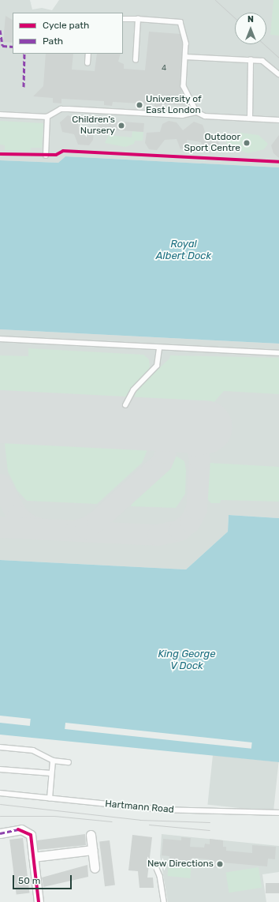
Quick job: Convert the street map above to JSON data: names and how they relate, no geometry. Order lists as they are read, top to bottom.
{
  "streets": {
    "lane": ["Hartmann Road"]
  },
  "water": ["Royal Albert Dock", "King George V Dock"],
  "places": [
    "University of East London",
    "Children's Nursery",
    "Outdoor Sport Centre",
    "New Directions"
  ],
  "house_numbers": ["4"],
  "legend": ["Cycle path", "Path"],
  "scale_bar": "50 m",
  "north": "top"
}
